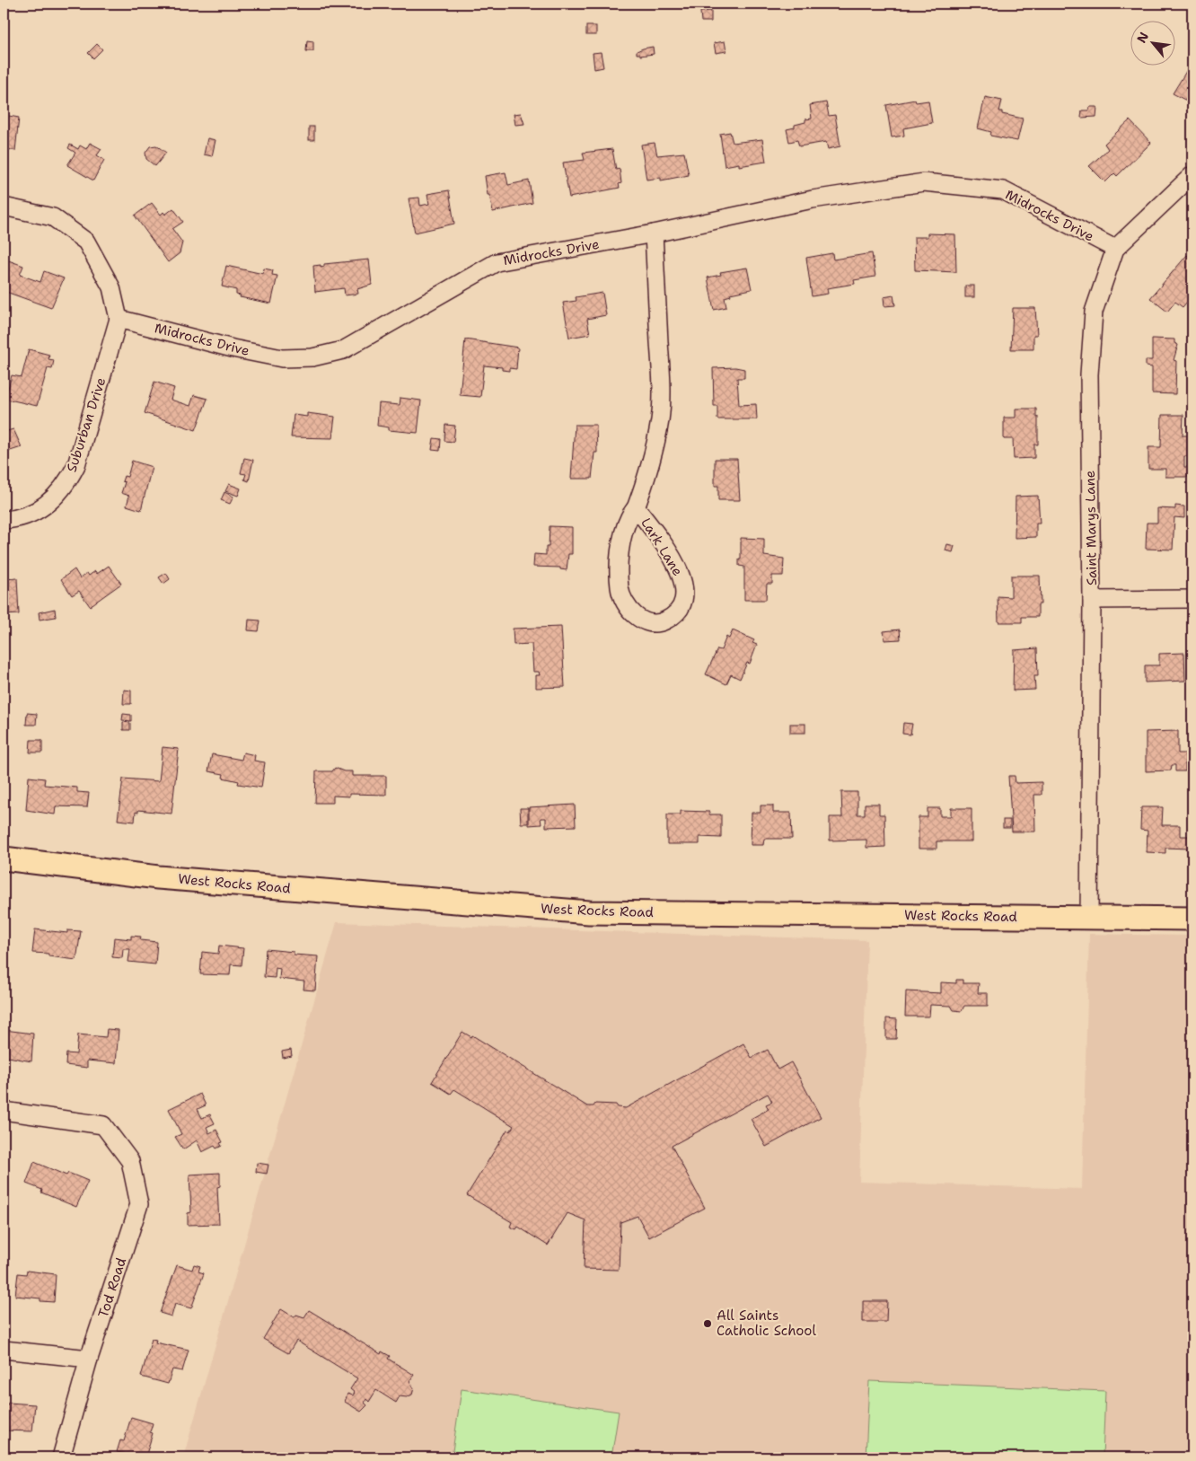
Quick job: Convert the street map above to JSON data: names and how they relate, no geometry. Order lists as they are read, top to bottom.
{
  "streets": {
    "main road": ["West Rocks Road"],
    "street": [
      "Midrocks Drive",
      "Suburban Drive",
      "Saint Marys Lane",
      "Lark Lane",
      "Tod Road"
    ]
  },
  "crossings": [
    ["Midrocks Drive", "Suburban Drive"],
    ["Midrocks Drive", "Saint Marys Lane"],
    ["Midrocks Drive", "Lark Lane"],
    ["Saint Marys Lane", "West Rocks Road"]
  ],
  "places": ["All Saints Catholic School"],
  "north": "top left"
}
